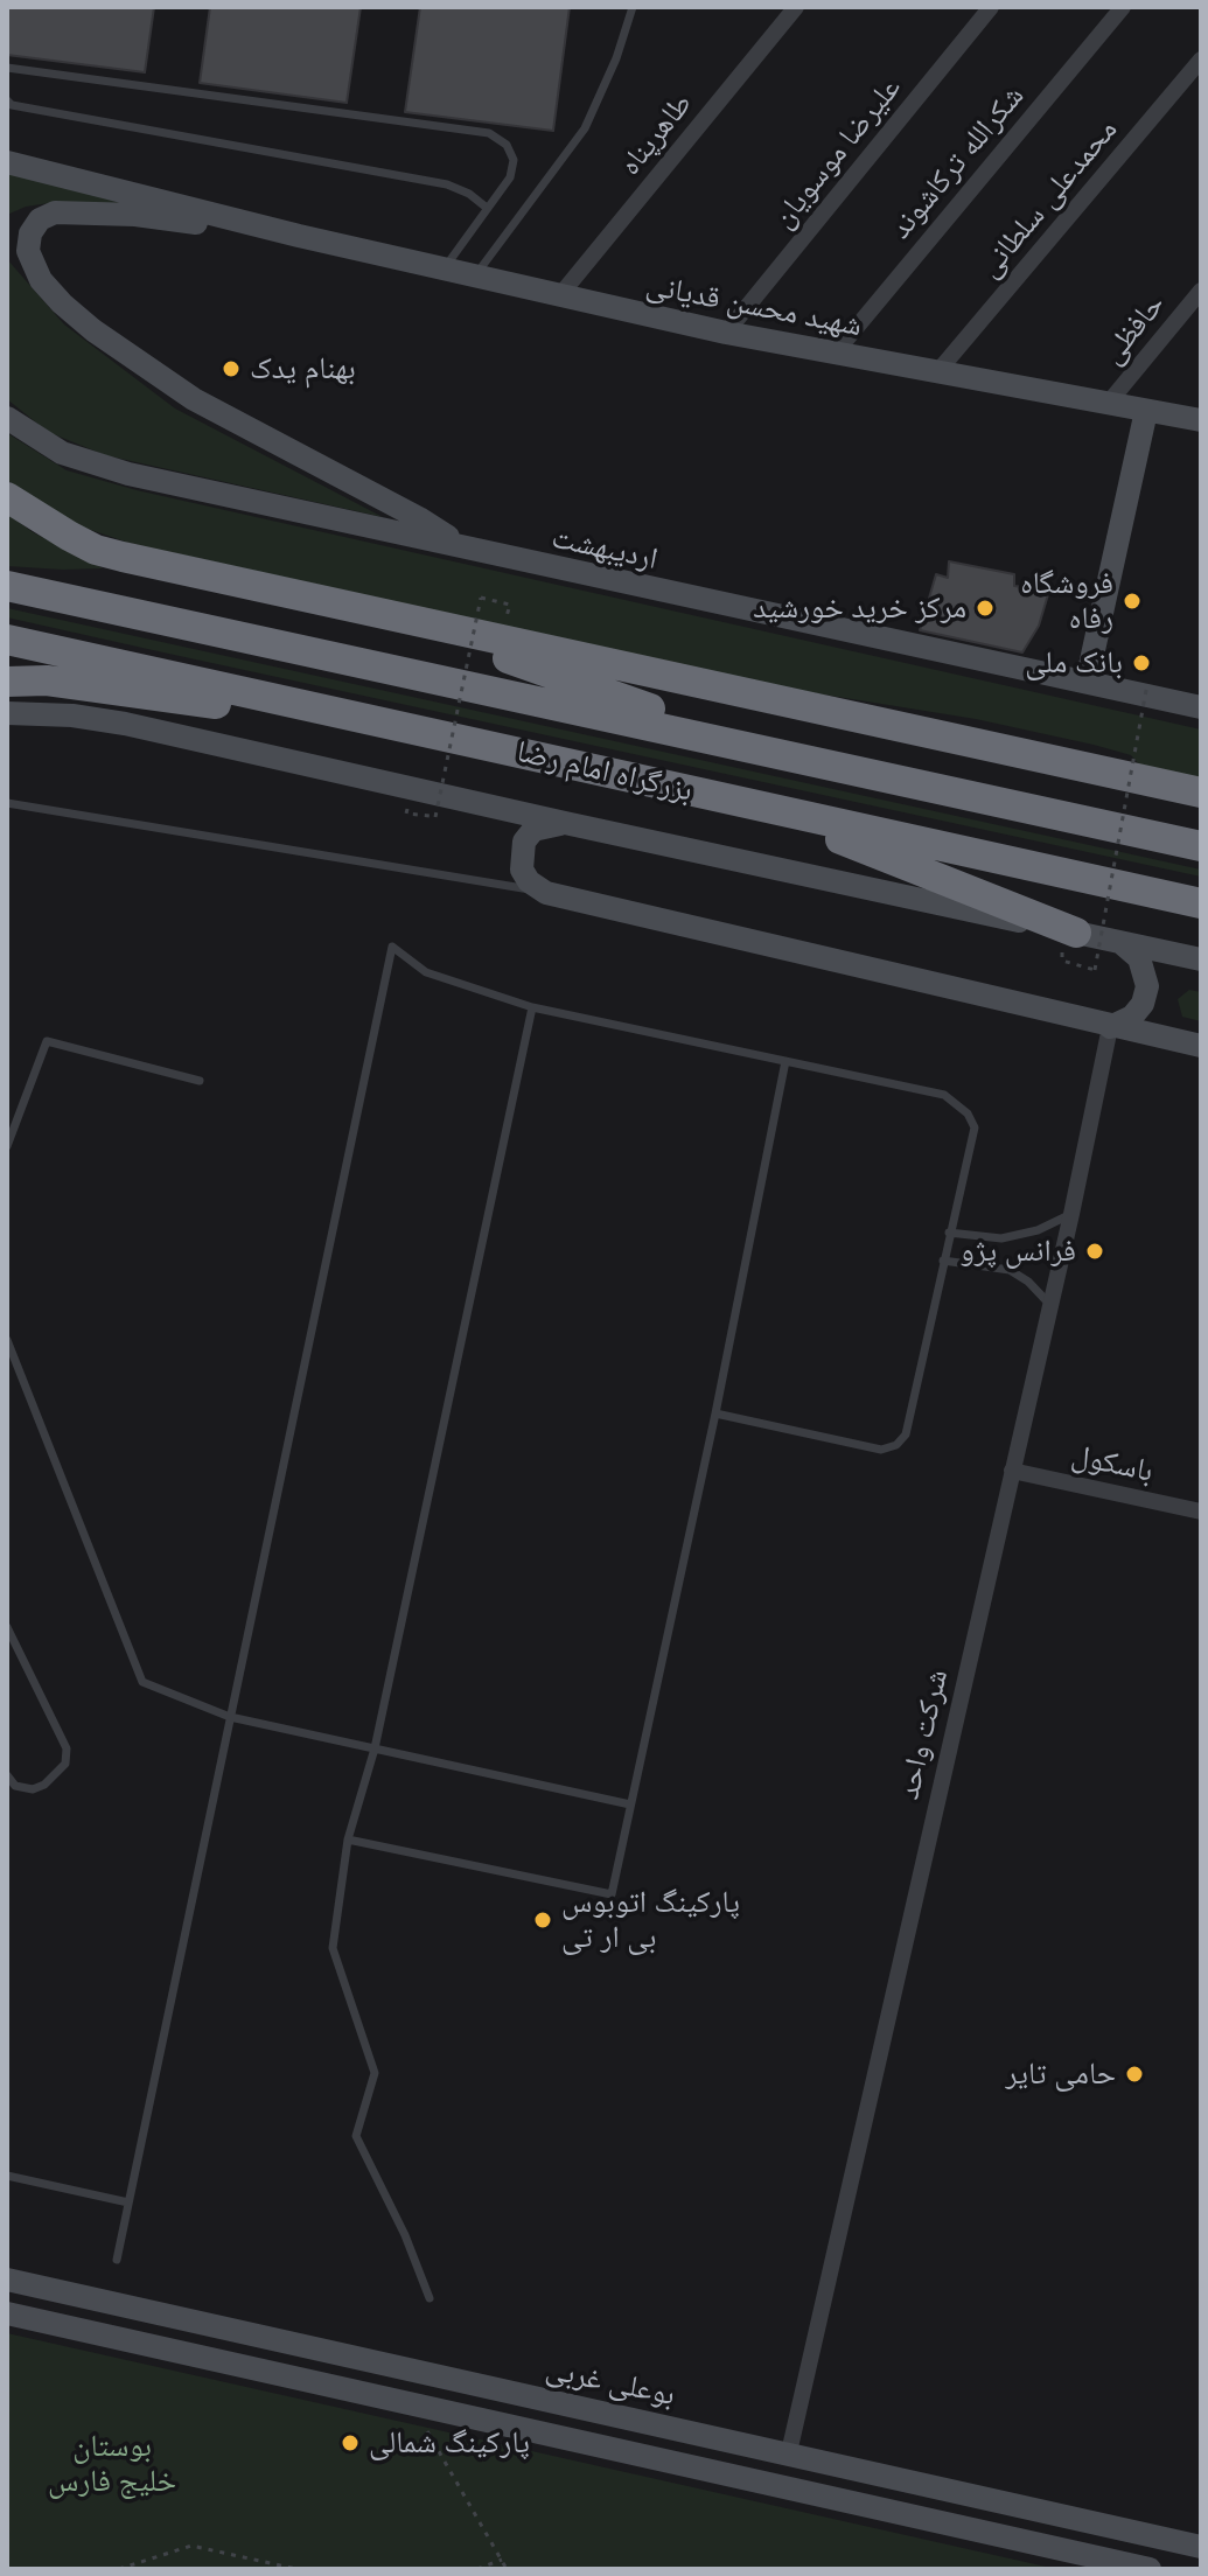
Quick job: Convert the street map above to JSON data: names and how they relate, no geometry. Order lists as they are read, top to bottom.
{
  "streets": {
    "highway": ["بزرگراه امام رضا"],
    "main road": ["شهید محسن قدیانی", "اردیبهشت", "بوعلی غربی"],
    "street": [
      "طاهرپناه",
      "علیرضا موسویان",
      "شکرالله ترکاشوند",
      "محمدعلی سلطانی",
      "حافظی",
      "باسکول",
      "شرکت واحد"
    ]
  },
  "crossings": [
    ["طاهرپناه", "شهید محسن قدیانی"],
    ["علیرضا موسویان", "شهید محسن قدیانی"],
    ["شکرالله ترکاشوند", "شهید محسن قدیانی"],
    ["محمدعلی سلطانی", "شهید محسن قدیانی"],
    ["شهید محسن قدیانی", "حافظی"],
    ["باسکول", "شرکت واحد"],
    ["شرکت واحد", "بوعلی غربی"]
  ],
  "parks": ["بوستان خلیج فارس"],
  "places": [
    "بهنام یدک",
    "فروشگاه رفاه",
    "مرکز خرید خورشید",
    "بانک ملی",
    "فرانس پژو",
    "پارکینگ اتوبوس بی ار تی",
    "حامی تایر",
    "پارکینگ شمالی"
  ]
}
